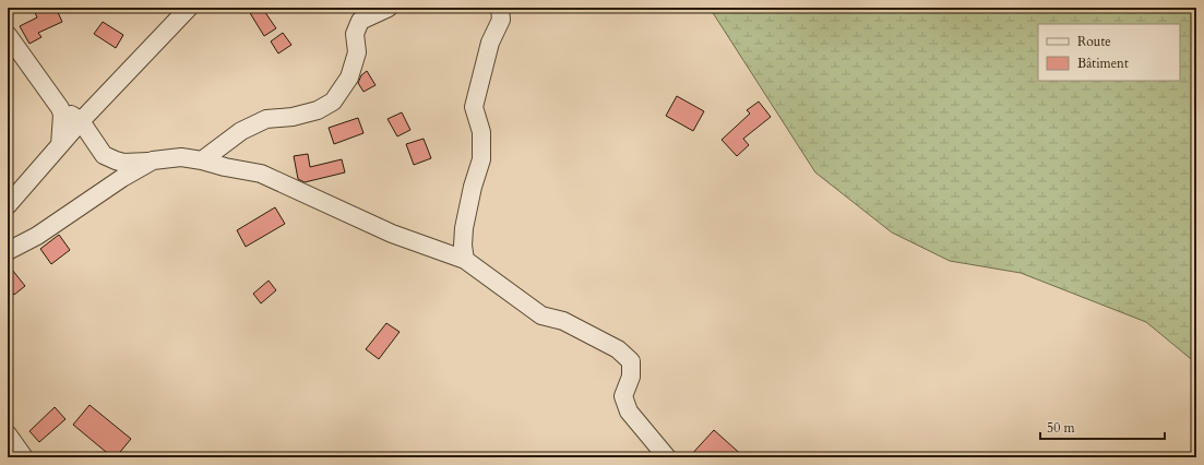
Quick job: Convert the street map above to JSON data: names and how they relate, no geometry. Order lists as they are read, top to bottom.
{
  "legend": ["Route", "Bâtiment"],
  "scale_bar": "50 m"
}
